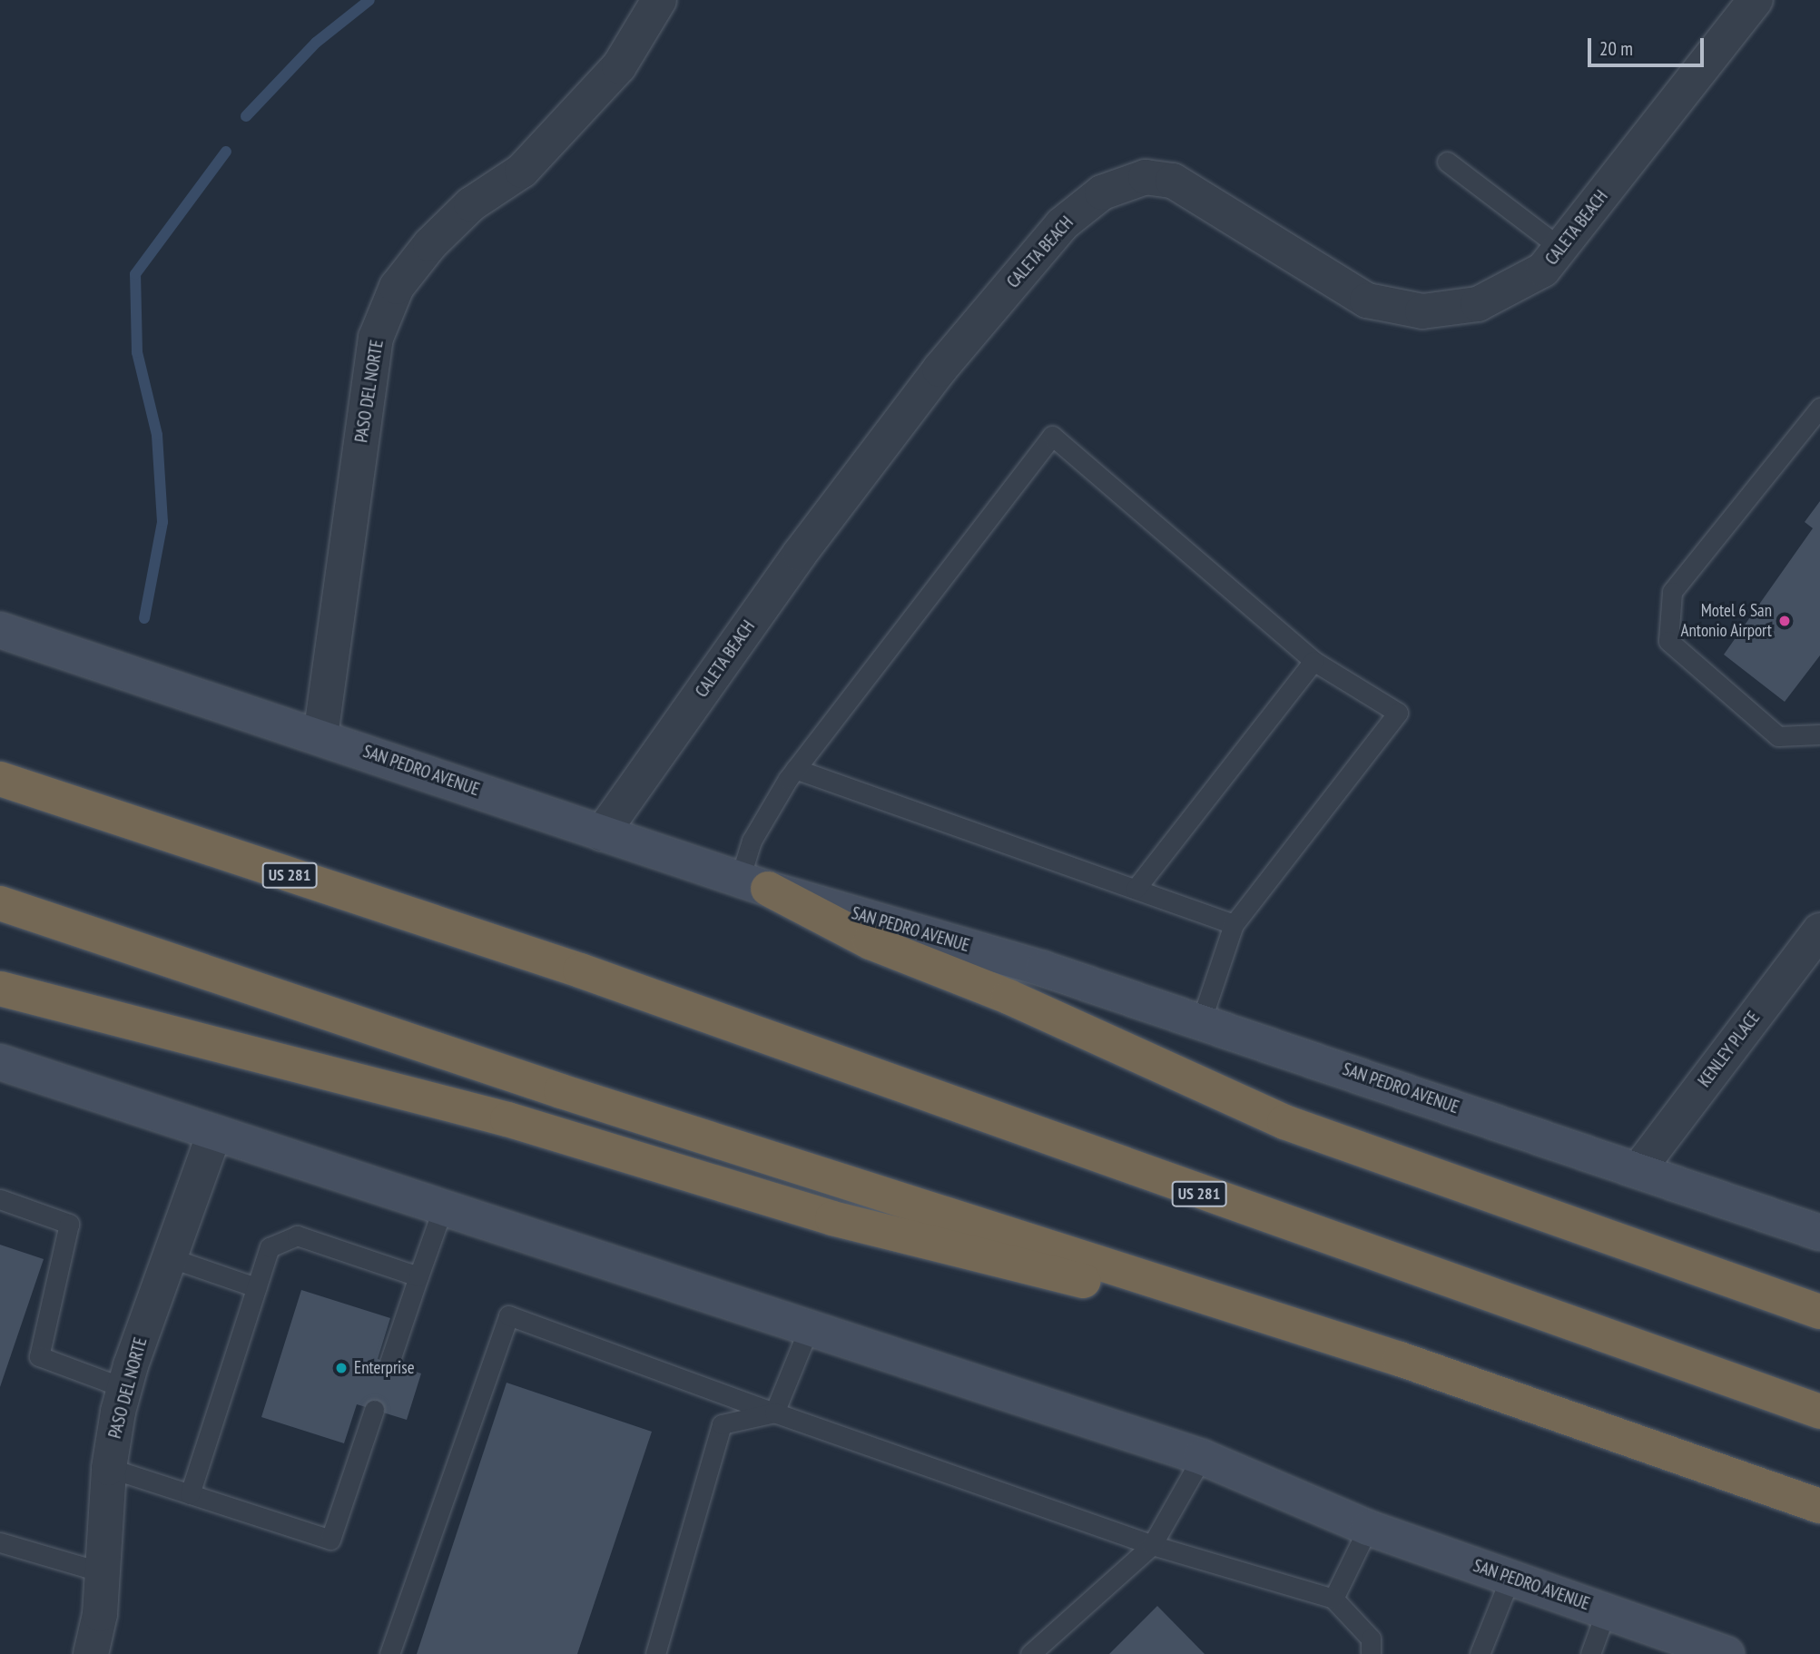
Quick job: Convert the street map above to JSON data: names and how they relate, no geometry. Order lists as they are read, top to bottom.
{
  "streets": {
    "highway": ["US 281"],
    "main road": ["SAN PEDRO AVENUE"],
    "street": ["CALETA BEACH", "PASO DEL NORTE", "KENLEY PLACE"]
  },
  "crossings": [
    ["CALETA BEACH", "SAN PEDRO AVENUE"],
    ["PASO DEL NORTE", "SAN PEDRO AVENUE"],
    ["SAN PEDRO AVENUE", "KENLEY PLACE"]
  ],
  "places": ["Motel 6 San Antonio Airport", "Enterprise"],
  "scale_bar": "20 m"
}
